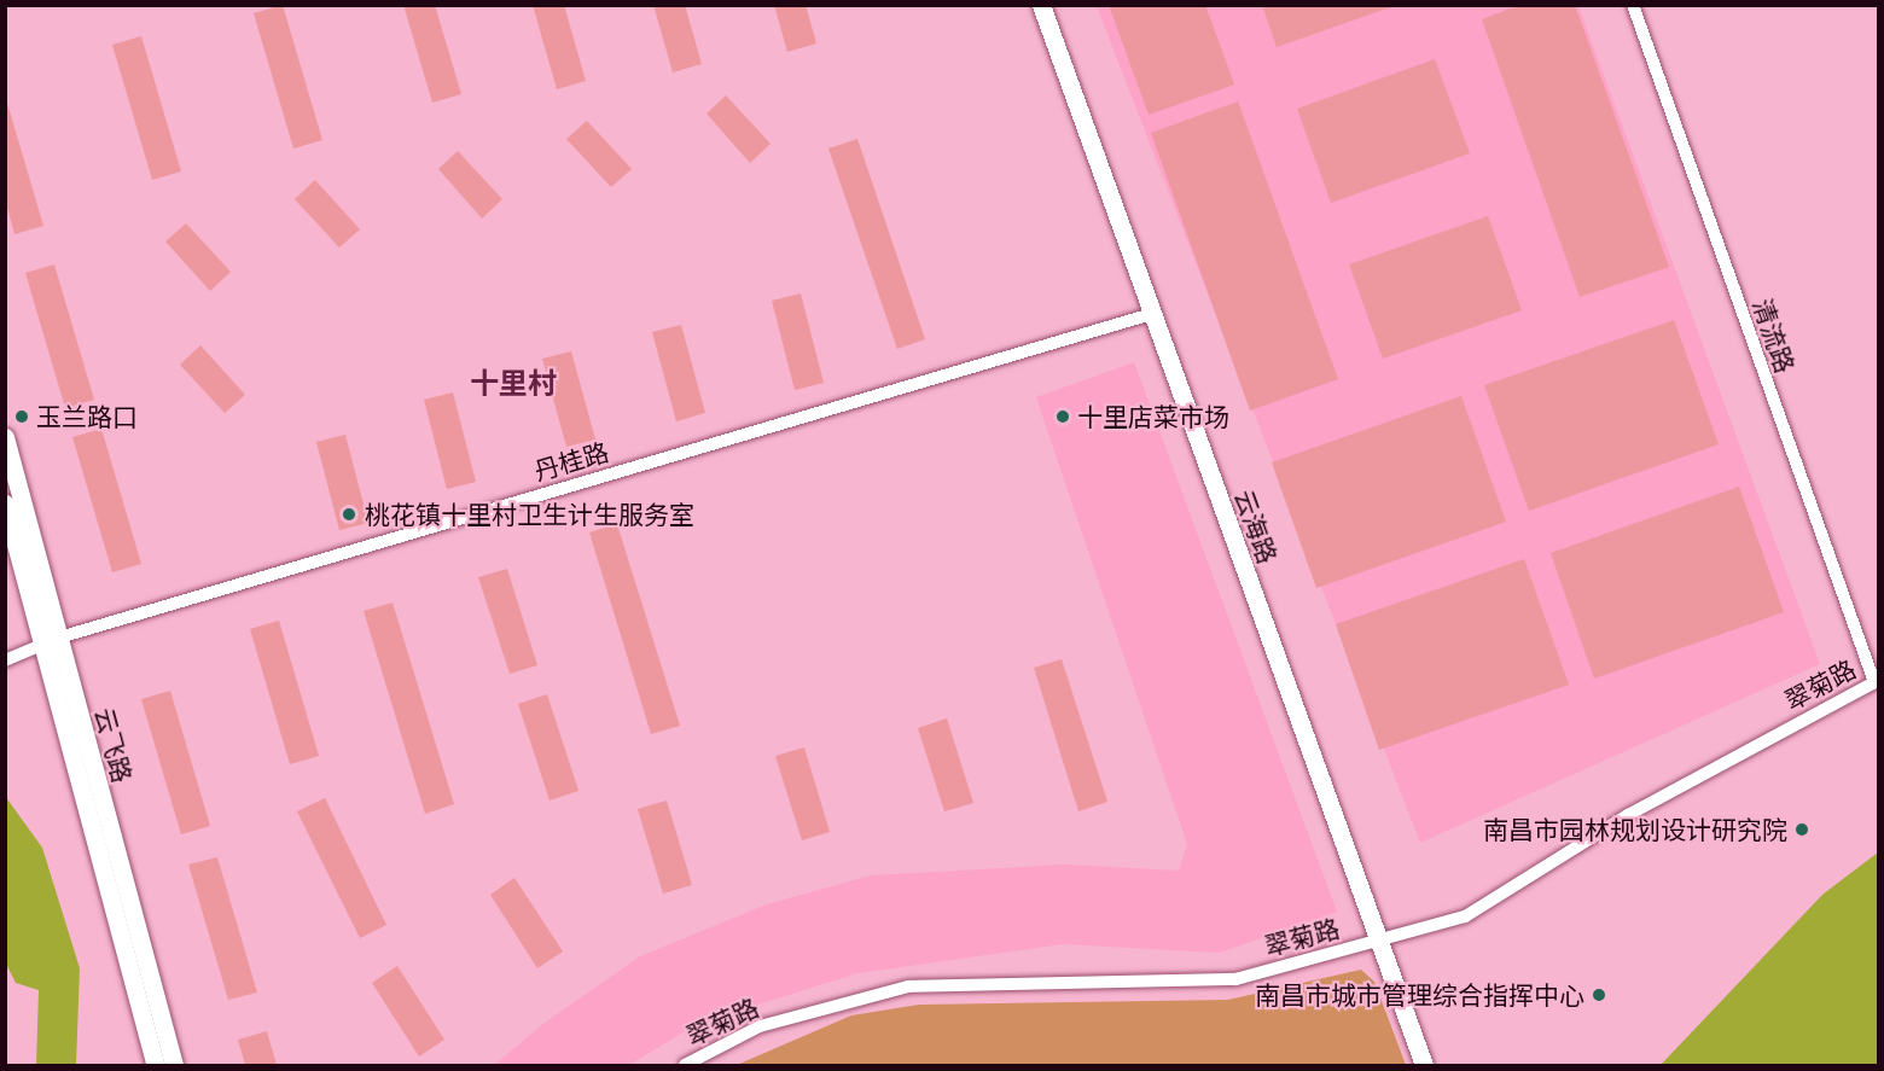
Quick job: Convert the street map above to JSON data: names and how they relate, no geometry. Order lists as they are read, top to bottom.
{
  "streets": {
    "main road": ["云海路", "云飞路"],
    "street": ["清流路", "丹桂路", "翠菊路"]
  },
  "crossings": [
    ["清流路", "翠菊路"],
    ["丹桂路", "云海路"],
    ["丹桂路", "云飞路"],
    ["云海路", "翠菊路"]
  ],
  "districts": ["十里村"],
  "places": [
    "玉兰路口",
    "十里店菜市场",
    "桃花镇十里村卫生计生服务室",
    "南昌市园林规划设计研究院",
    "南昌市城市管理综合指挥中心"
  ]
}
